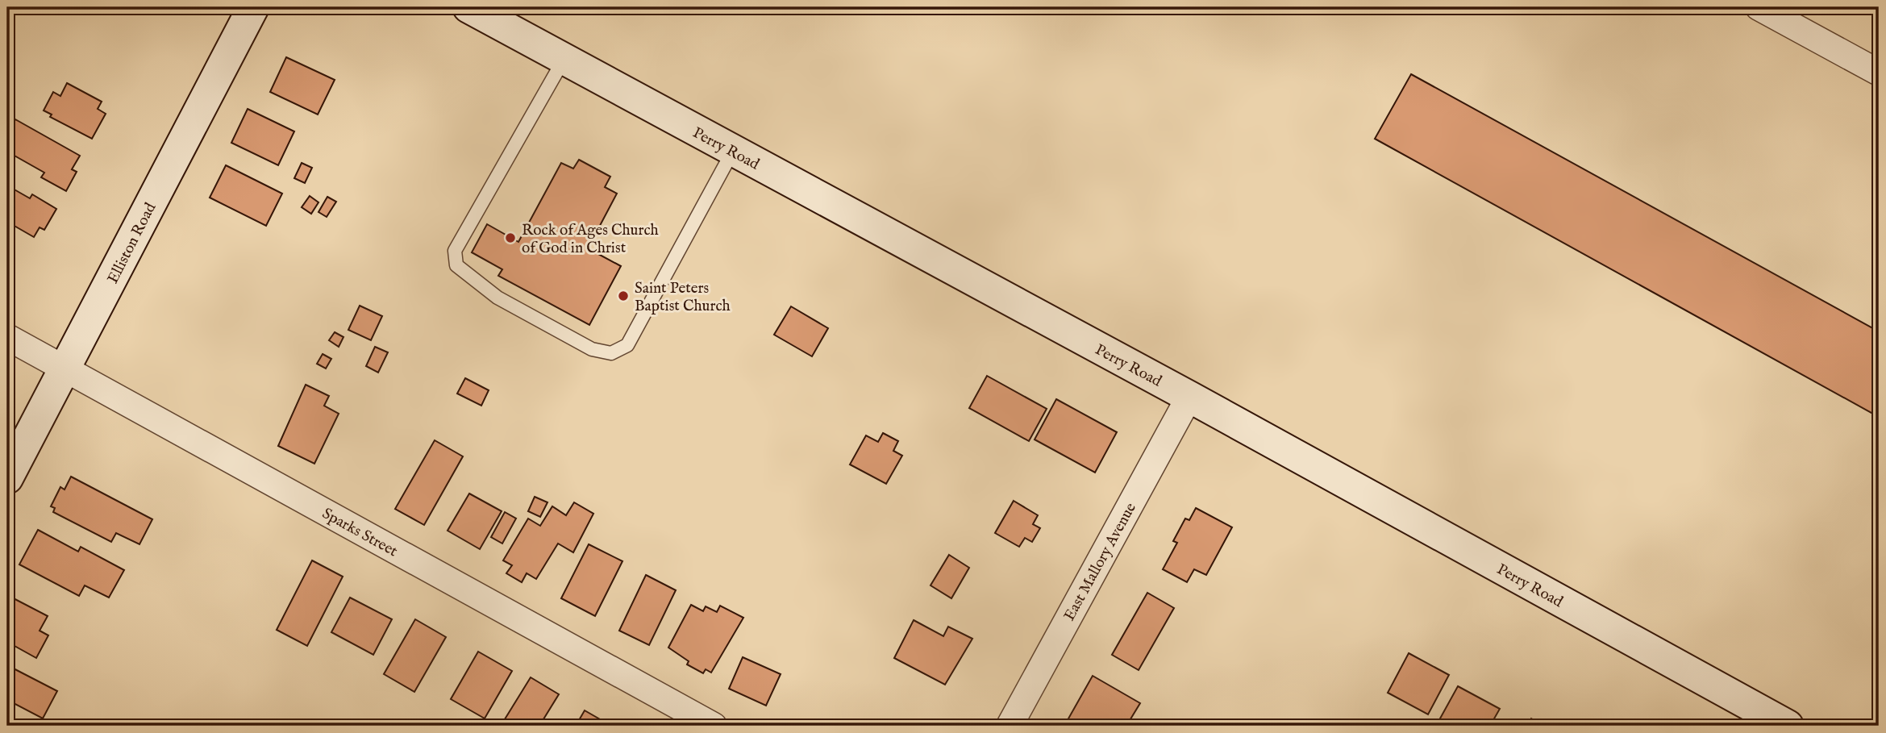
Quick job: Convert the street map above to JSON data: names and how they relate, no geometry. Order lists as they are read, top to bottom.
{
  "streets": {
    "street": [
      "Perry Road",
      "Elliston Road",
      "Sparks Street",
      "East Mallory Avenue"
    ]
  },
  "crossings": [
    ["Perry Road", "East Mallory Avenue"],
    ["Elliston Road", "Sparks Street"]
  ],
  "places": ["Rock of Ages Church of God in Christ", "Saint Peters Baptist Church"]
}
